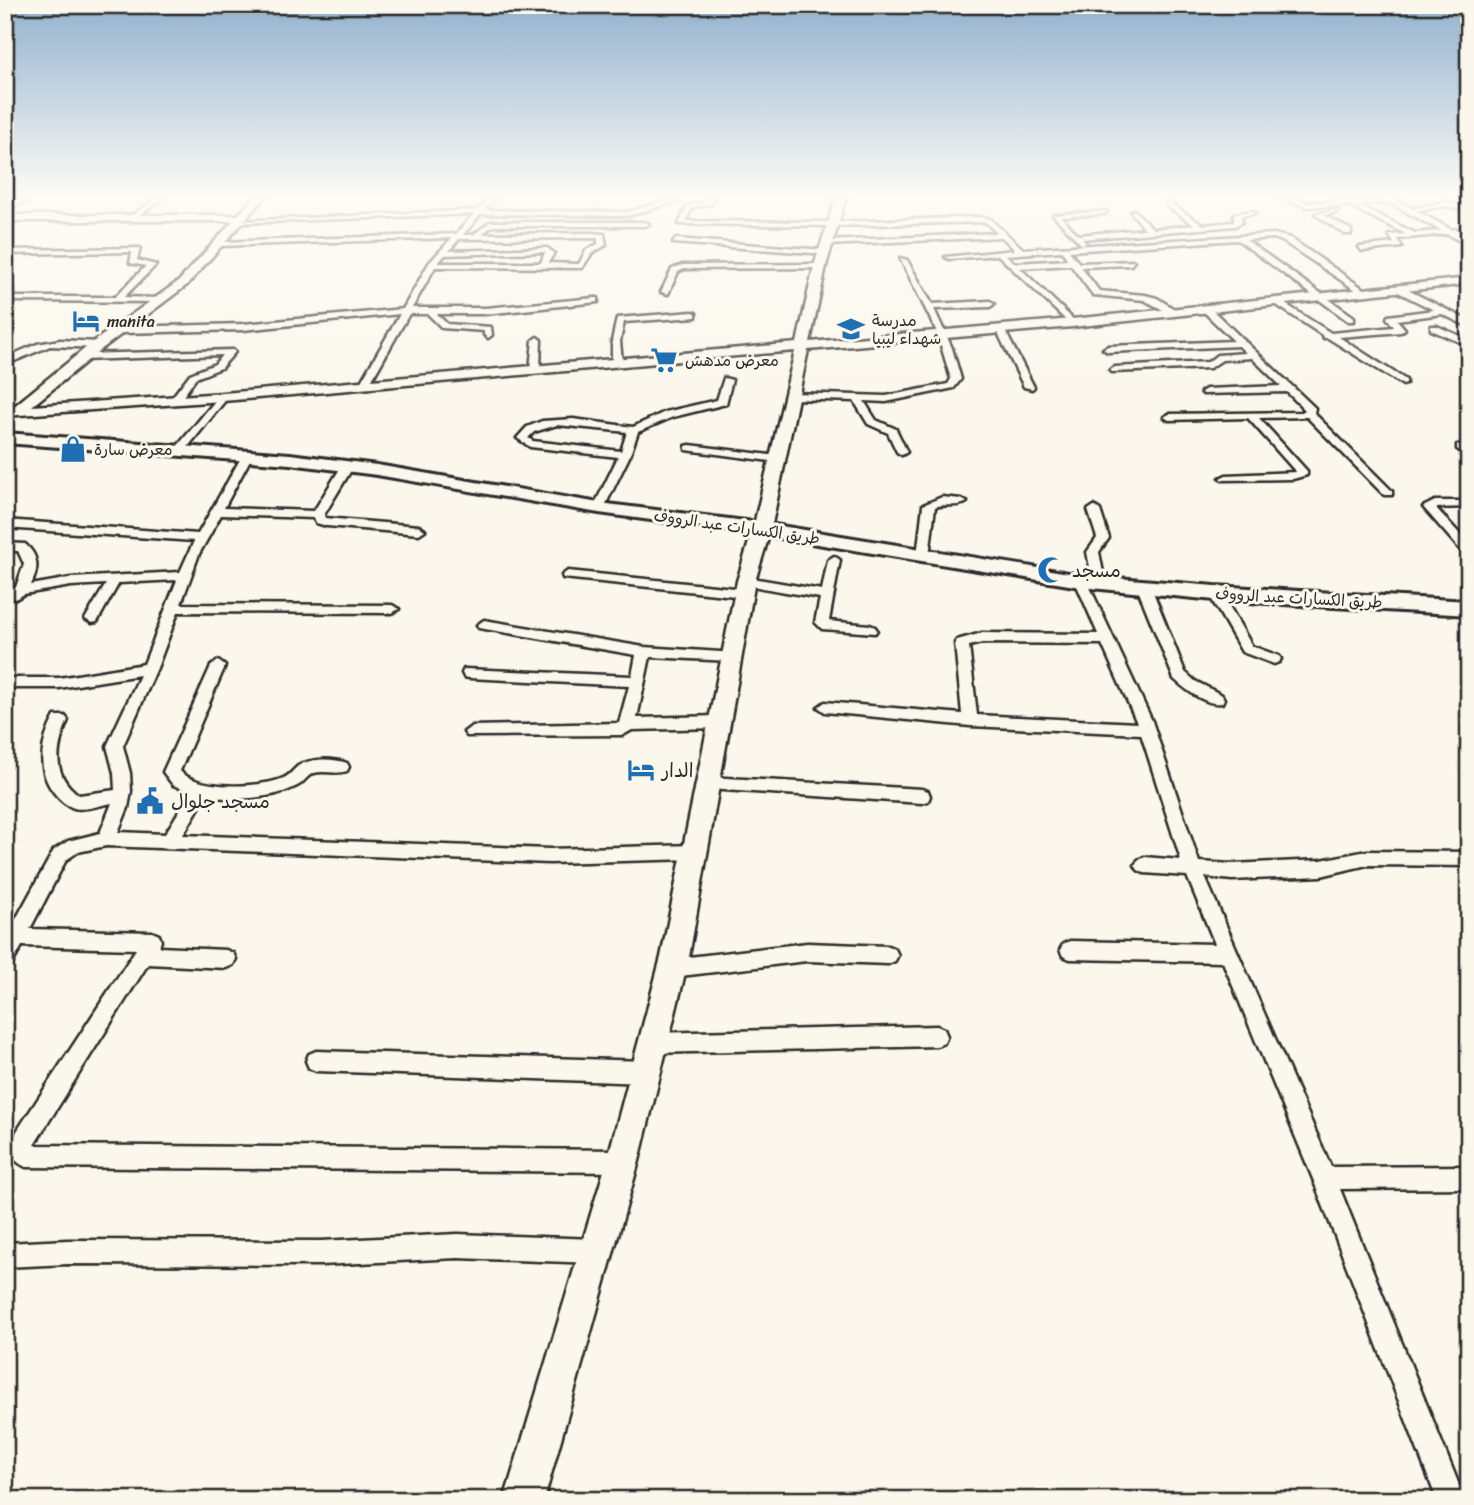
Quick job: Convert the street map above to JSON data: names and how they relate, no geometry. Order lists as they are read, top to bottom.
{
  "streets": {
    "main road": ["طريق الكسارات عبد الرووف"]
  },
  "places": {
    "hotel": ["manita", "الدار"],
    "school or university": ["مدرسة شهداء ليبيا"],
    "supermarket": ["معرض مدهش"],
    "shop": ["معرض سارة"],
    "mosque": ["مسجد"],
    "public building": ["مسجد جلوال"]
  }
}
